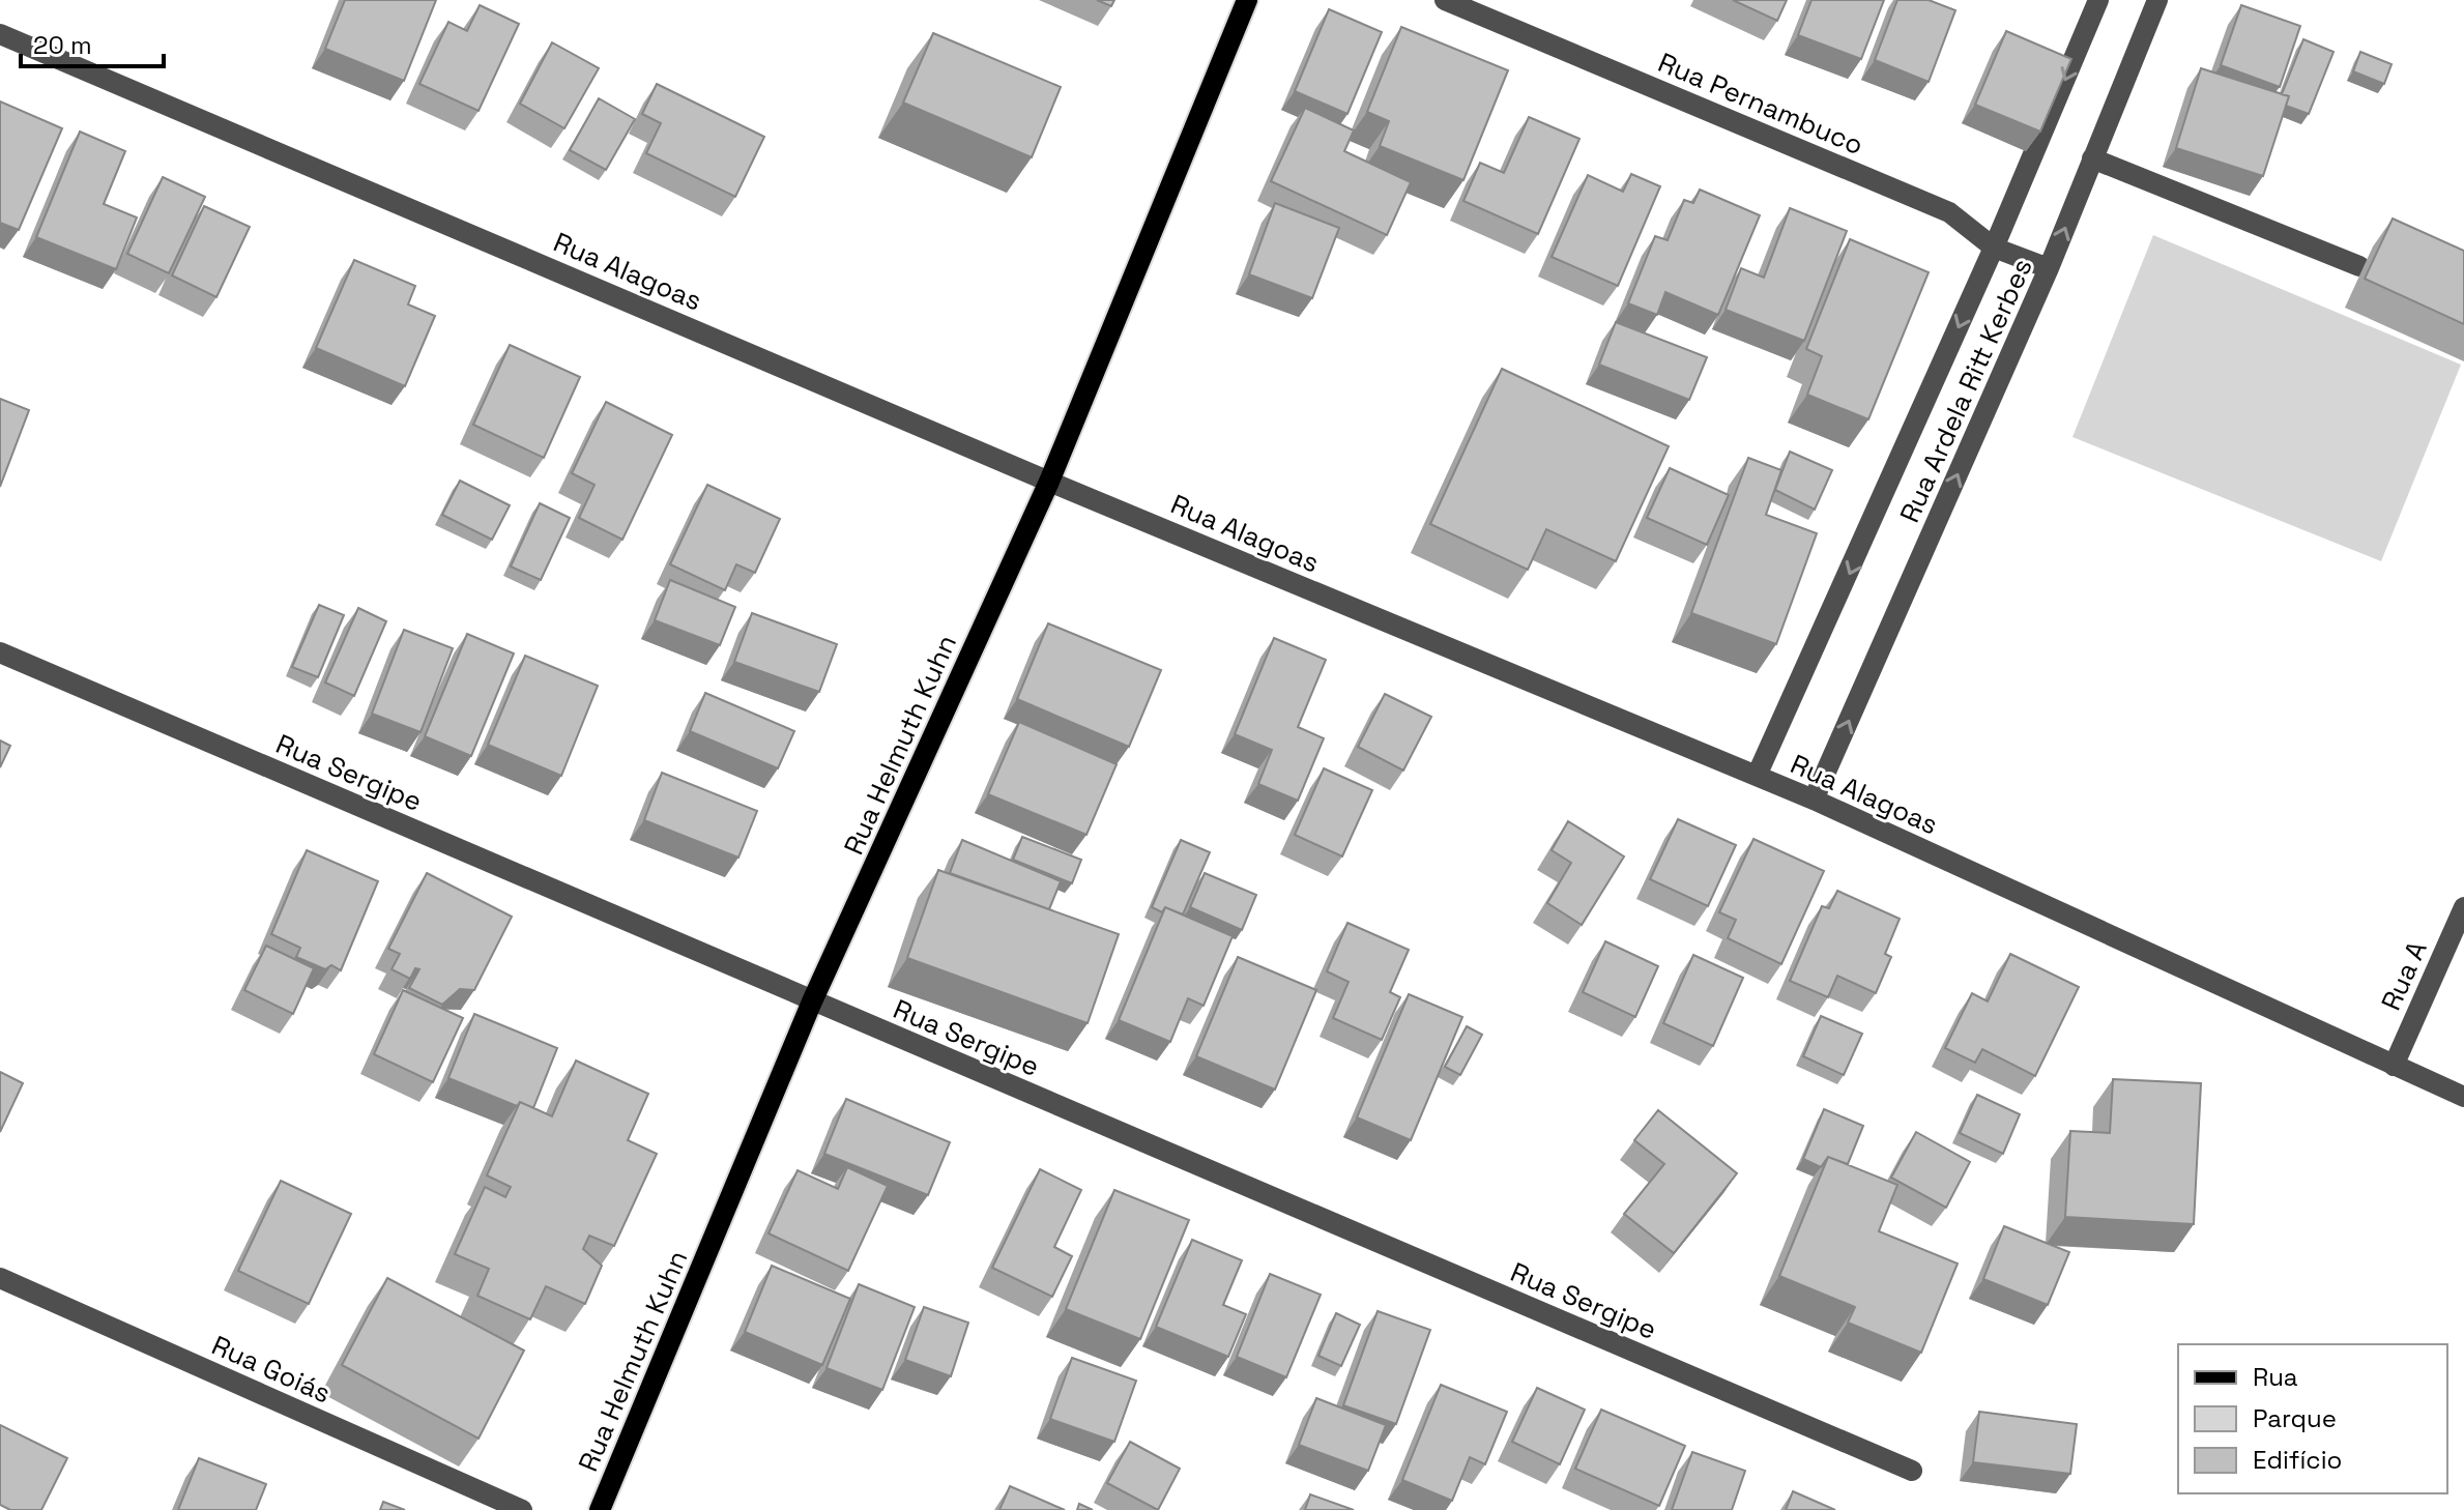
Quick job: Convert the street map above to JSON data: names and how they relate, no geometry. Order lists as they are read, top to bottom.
{
  "streets": {
    "main road": ["Rua Helmuth Kuhn"],
    "street": [
      "Rua Pernambuco",
      "Rua Alagoas",
      "Rua Ardela Ritt Kerbes",
      "Rua Sergipe",
      "Rua A",
      "Rua Goiás"
    ]
  },
  "crossings": [
    ["Rua Pernambuco", "Rua Ardela Ritt Kerbes"],
    ["Rua Alagoas", "Rua Ardela Ritt Kerbes"],
    ["Rua Alagoas", "Rua Helmuth Kuhn"],
    ["Rua Alagoas", "Rua A"],
    ["Rua Helmuth Kuhn", "Rua Sergipe"]
  ],
  "legend": ["Rua", "Parque", "Edifício"],
  "scale_bar": "20 m"
}
